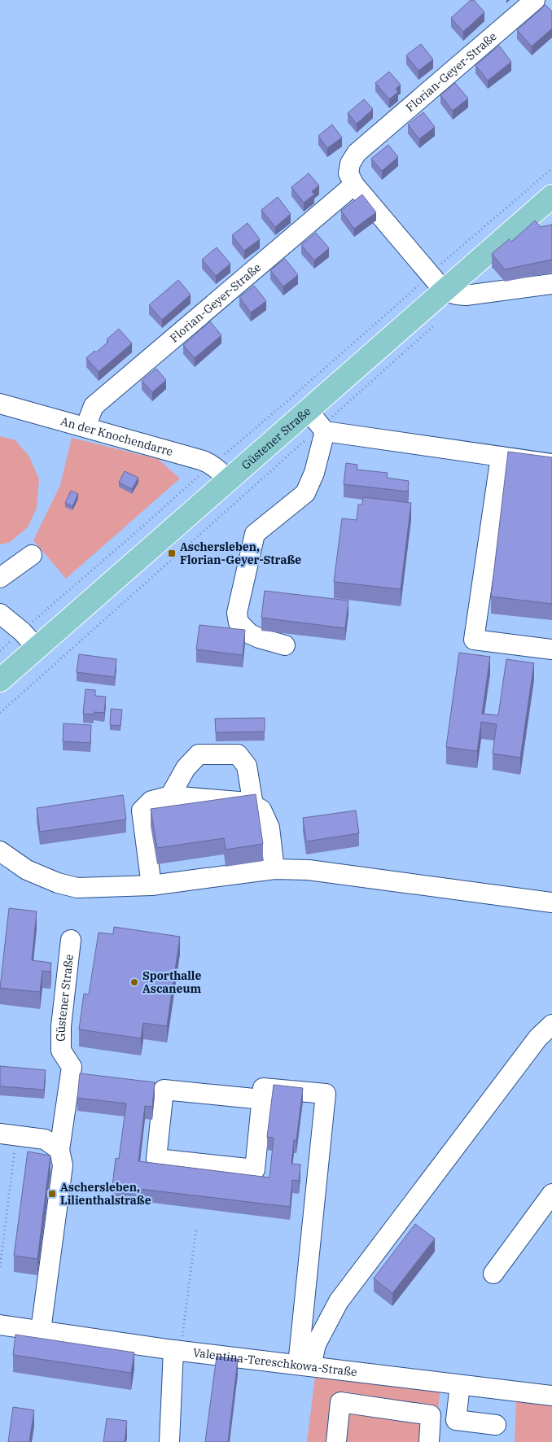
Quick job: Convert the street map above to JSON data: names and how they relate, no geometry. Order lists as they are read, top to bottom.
{
  "streets": {
    "main road": ["Güstener Straße"],
    "street": ["Florian-Geyer-Straße", "An der Knochendarre", "Valentina-Tereschkowa-Straße"]
  },
  "crossings": [
    ["Florian-Geyer-Straße", "An der Knochendarre"],
    ["Florian-Geyer-Straße", "Güstener Straße"],
    ["An der Knochendarre", "Güstener Straße"],
    ["Güstener Straße", "Valentina-Tereschkowa-Straße"]
  ],
  "places": {
    "transit": ["Aschersleben, Florian-Geyer-Straße", "Aschersleben, Lilienthalstraße"],
    "other": ["Sporthalle Ascaneum"]
  }
}
